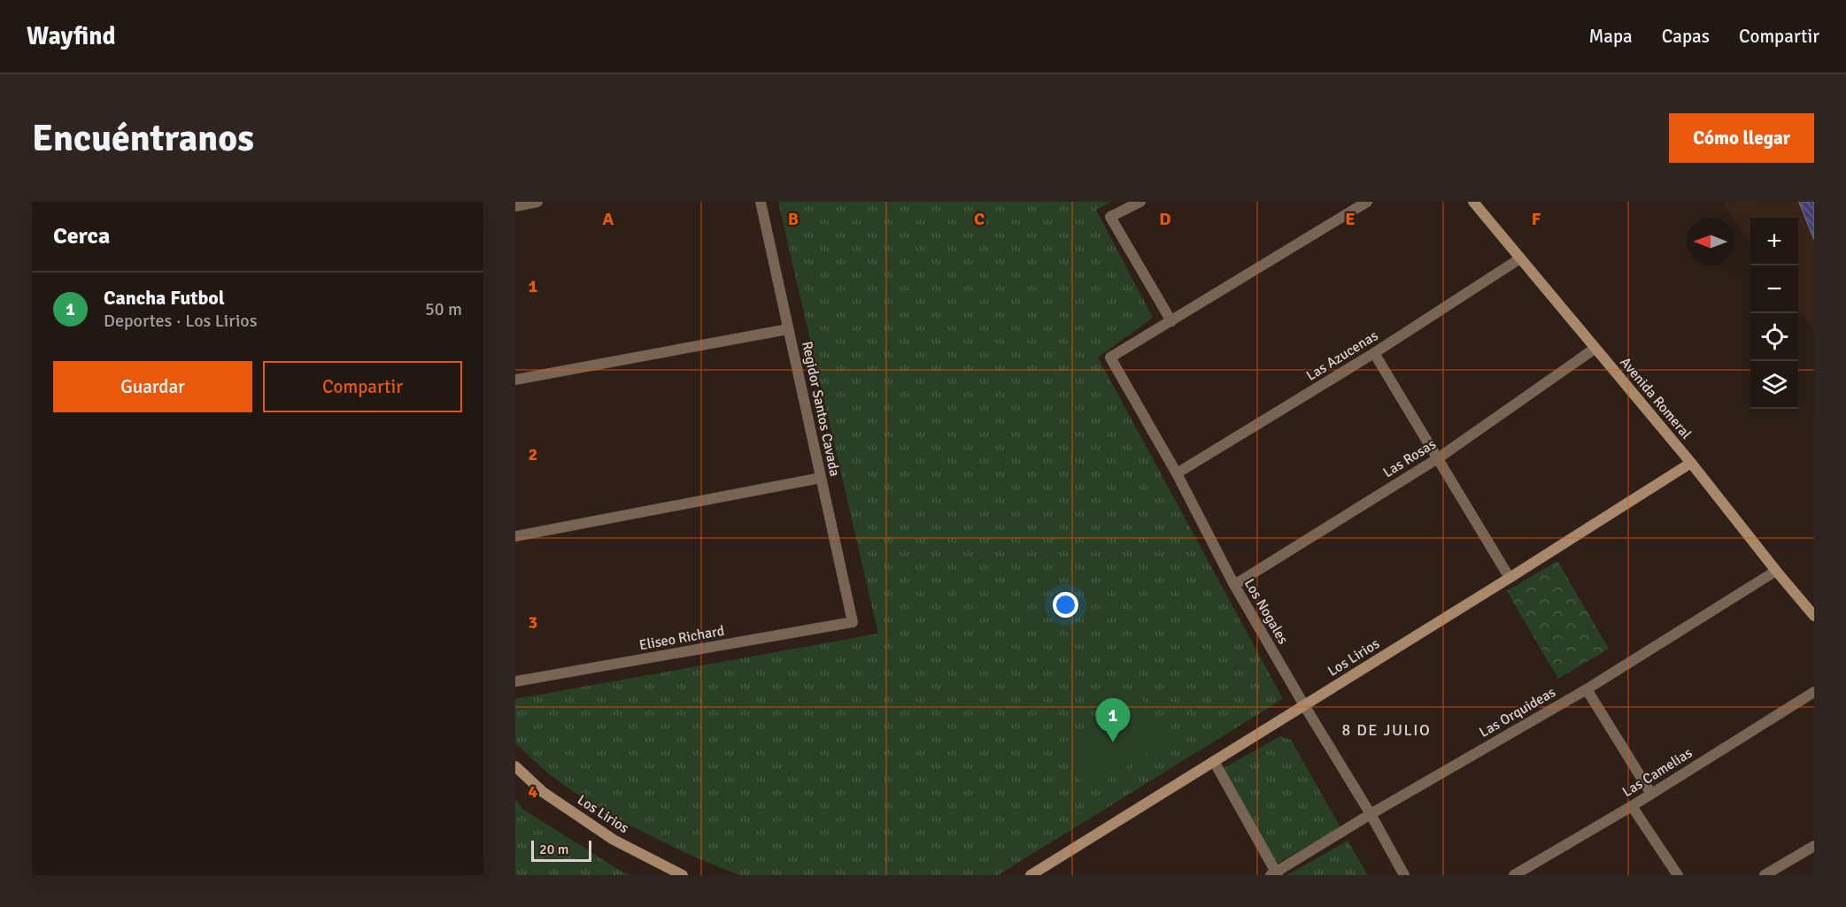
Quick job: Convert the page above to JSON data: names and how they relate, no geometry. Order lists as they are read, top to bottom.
{
  "streets": {
    "street": [
      "Las Azucenas",
      "Avenida Romeral",
      "Regidor Santos Cavada",
      "Las Rosas",
      "Los Nogales",
      "Eliseo Richard",
      "Los Lirios",
      "Las Orquideas",
      "Las Camelias"
    ]
  },
  "crossings": [
    ["Las Azucenas", "Avenida Romeral"],
    ["Las Azucenas", "Los Nogales"],
    ["Avenida Romeral", "Las Rosas"],
    ["Avenida Romeral", "Los Lirios"],
    ["Avenida Romeral", "Las Orquideas"],
    ["Regidor Santos Cavada", "Eliseo Richard"],
    ["Las Rosas", "Los Nogales"],
    ["Los Nogales", "Los Lirios"],
    ["Los Nogales", "Las Orquideas"]
  ],
  "districts": ["8 DE JULIO"],
  "scale_bar": "20 m",
  "north": "left",
  "page": {
    "header": "Wayfind",
    "nav": ["Mapa", "Capas", "Compartir"],
    "buttons": [
      "Cómo llegar",
      ["Guardar", "Compartir"]
    ],
    "title": "Encuéntranos",
    "heading": "Cerca",
    "map_buttons": ["+", "−"],
    "list": [
      {
        "mark": "1",
        "name": "Cancha Futbol",
        "note": "Deportes · Los Lirios",
        "value": "50 m"
      }
    ],
    "pins": "1",
    "scale": "20 m"
  },
  "grid": {
    "columns": [
      "A",
      "B",
      "C",
      "D",
      "E",
      "F"
    ],
    "rows": [
      "1",
      "2",
      "3",
      "4"
    ]
  }
}
